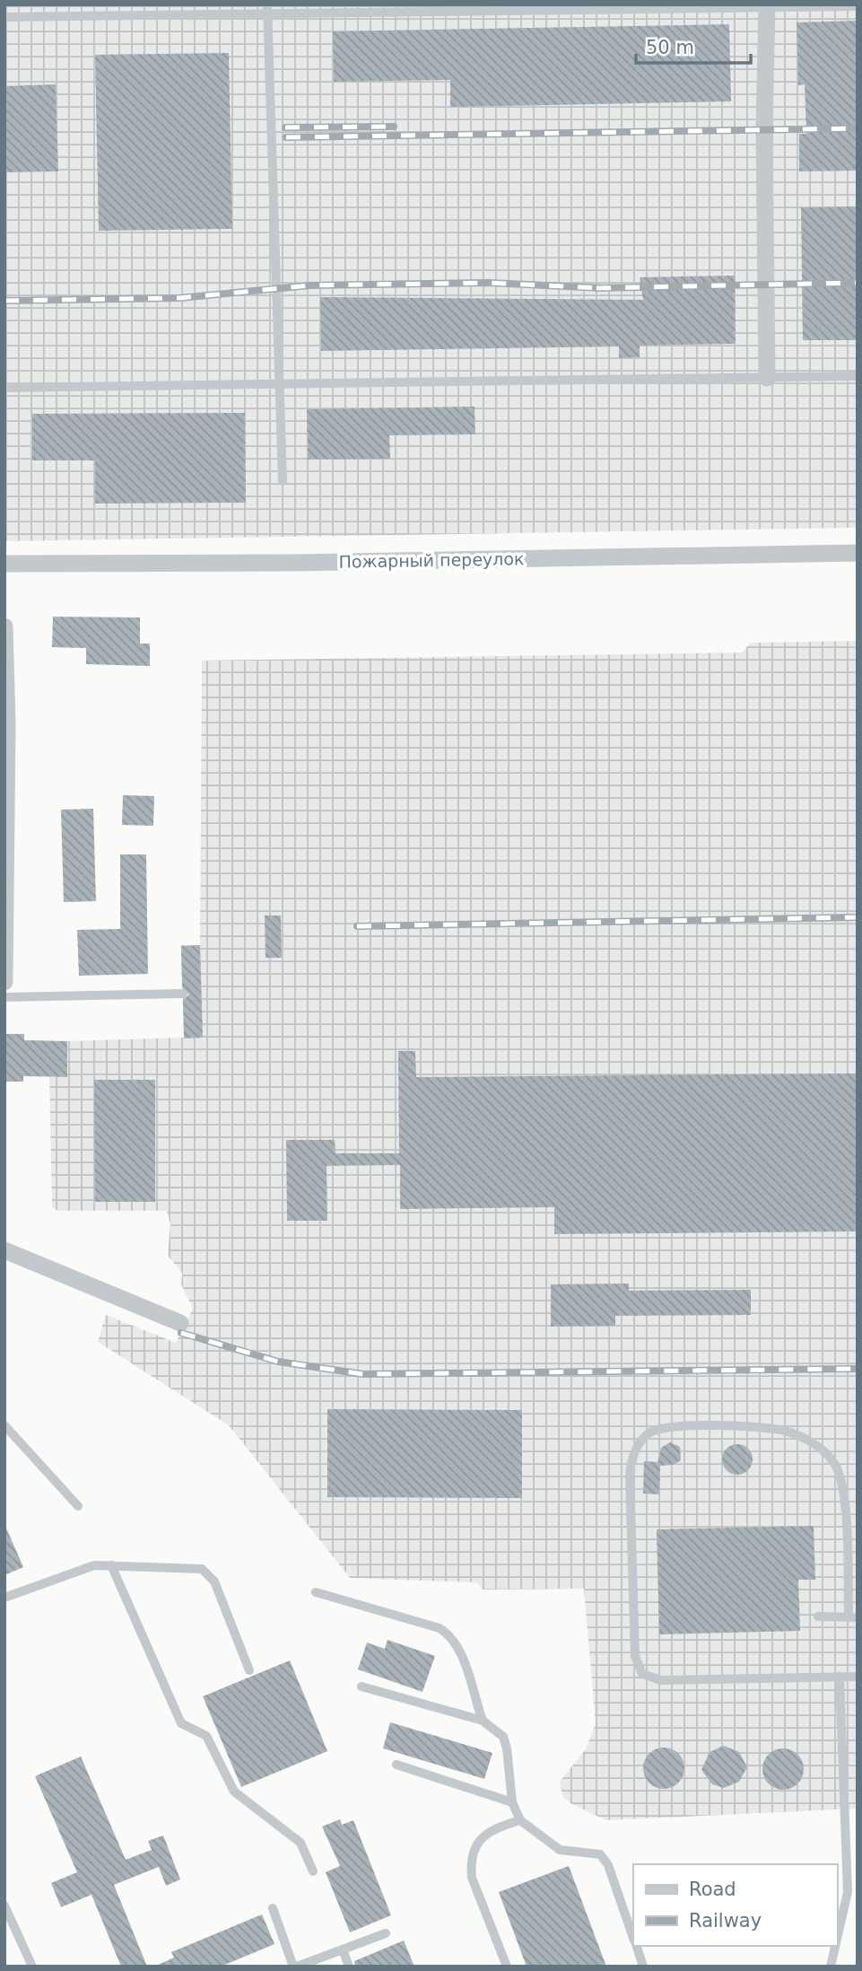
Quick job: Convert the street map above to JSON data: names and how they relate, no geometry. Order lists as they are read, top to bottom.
{
  "streets": {
    "street": ["Пожарный переулок"]
  },
  "legend": ["Road", "Railway"],
  "scale_bar": "50 m"
}
